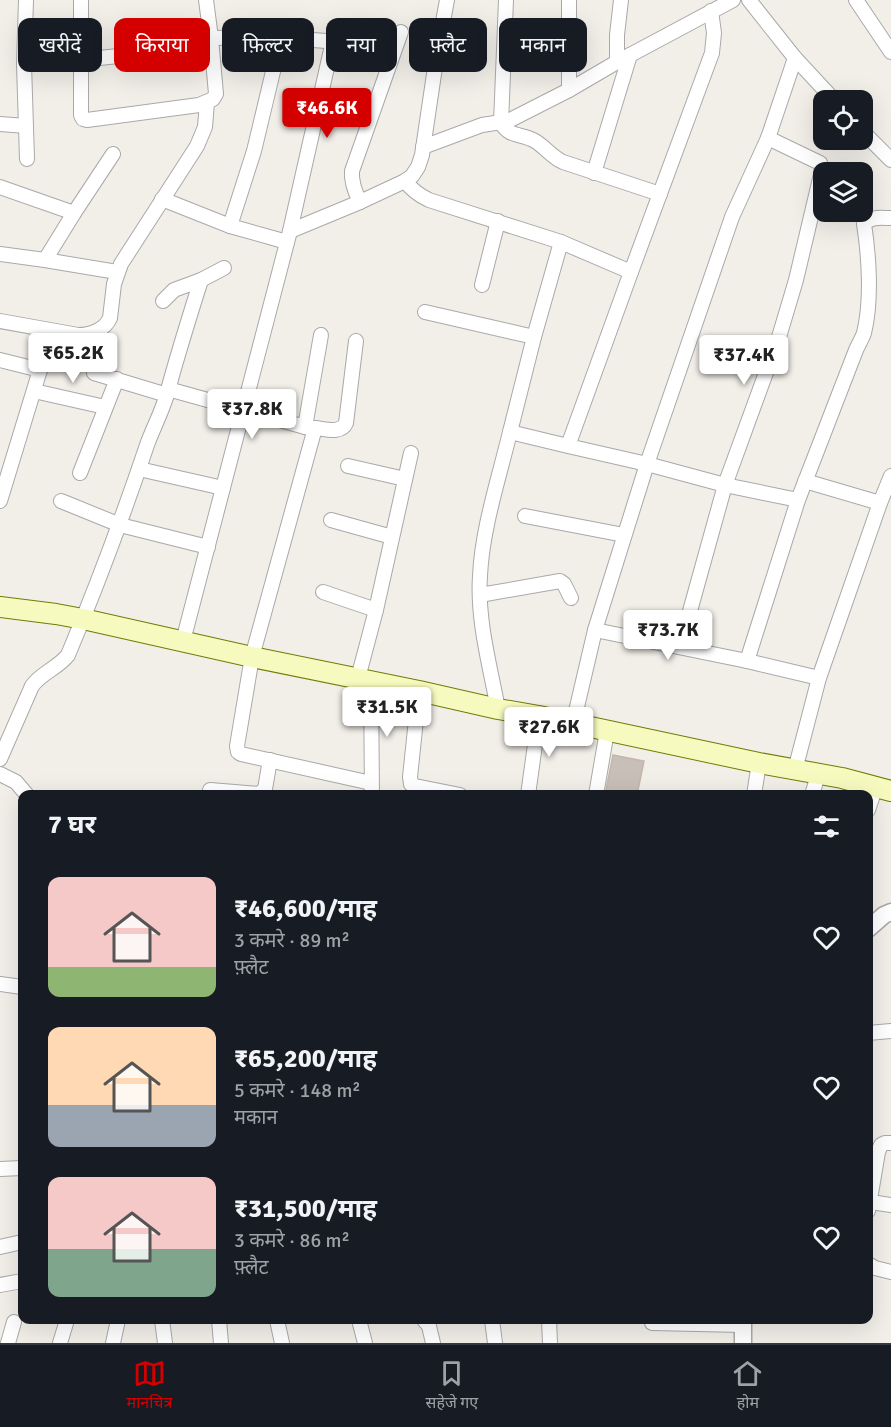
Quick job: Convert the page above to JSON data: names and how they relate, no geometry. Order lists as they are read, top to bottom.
{
  "page": {
    "chip": [
      "खरीदें",
      "किराया",
      "फ़िल्टर",
      "नया",
      "फ़्लैट",
      "मकान"
    ],
    "price": [
      "₹46.6K",
      "₹65.2K",
      "₹37.4K",
      "₹37.8K",
      "₹73.7K",
      "₹31.5K",
      "₹27.6K"
    ],
    "heading": "7 घर",
    "list": [
      {
        "name": "₹46,600/माह",
        "note": "3 कमरे · 89 m² · फ़्लैट"
      },
      {
        "name": "₹65,200/माह",
        "note": "5 कमरे · 148 m² · मकान"
      },
      {
        "name": "₹31,500/माह",
        "note": "3 कमरे · 86 m² · फ़्लैट"
      }
    ],
    "tabs": ["मानचित्र", "सहेजे गए", "होम"]
  }
}
